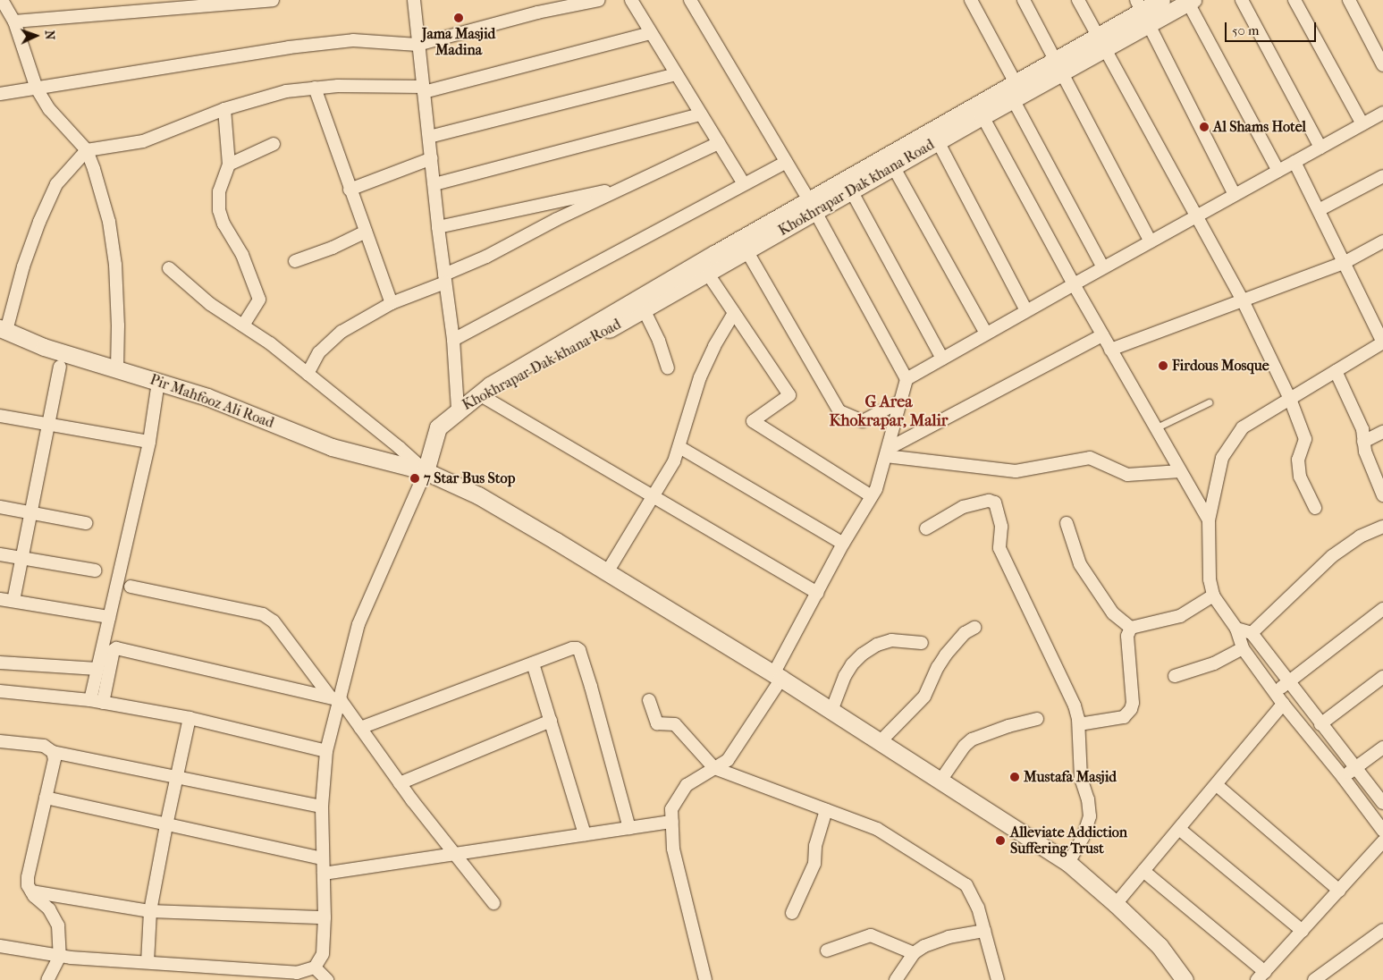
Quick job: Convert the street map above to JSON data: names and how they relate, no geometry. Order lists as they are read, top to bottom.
{
  "streets": {
    "street": ["Khokhrapar Dak khana Road", "Pir Mahfooz Ali Road"]
  },
  "districts": ["G Area Khokrapar, Malir"],
  "places": [
    "Jama Masjid Madina",
    "Al Shams Hotel",
    "Firdous Mosque",
    "7 Star Bus Stop",
    "Mustafa Masjid",
    "Alleviate Addiction Suffering Trust"
  ],
  "scale_bar": "50 m",
  "north": "right"
}
